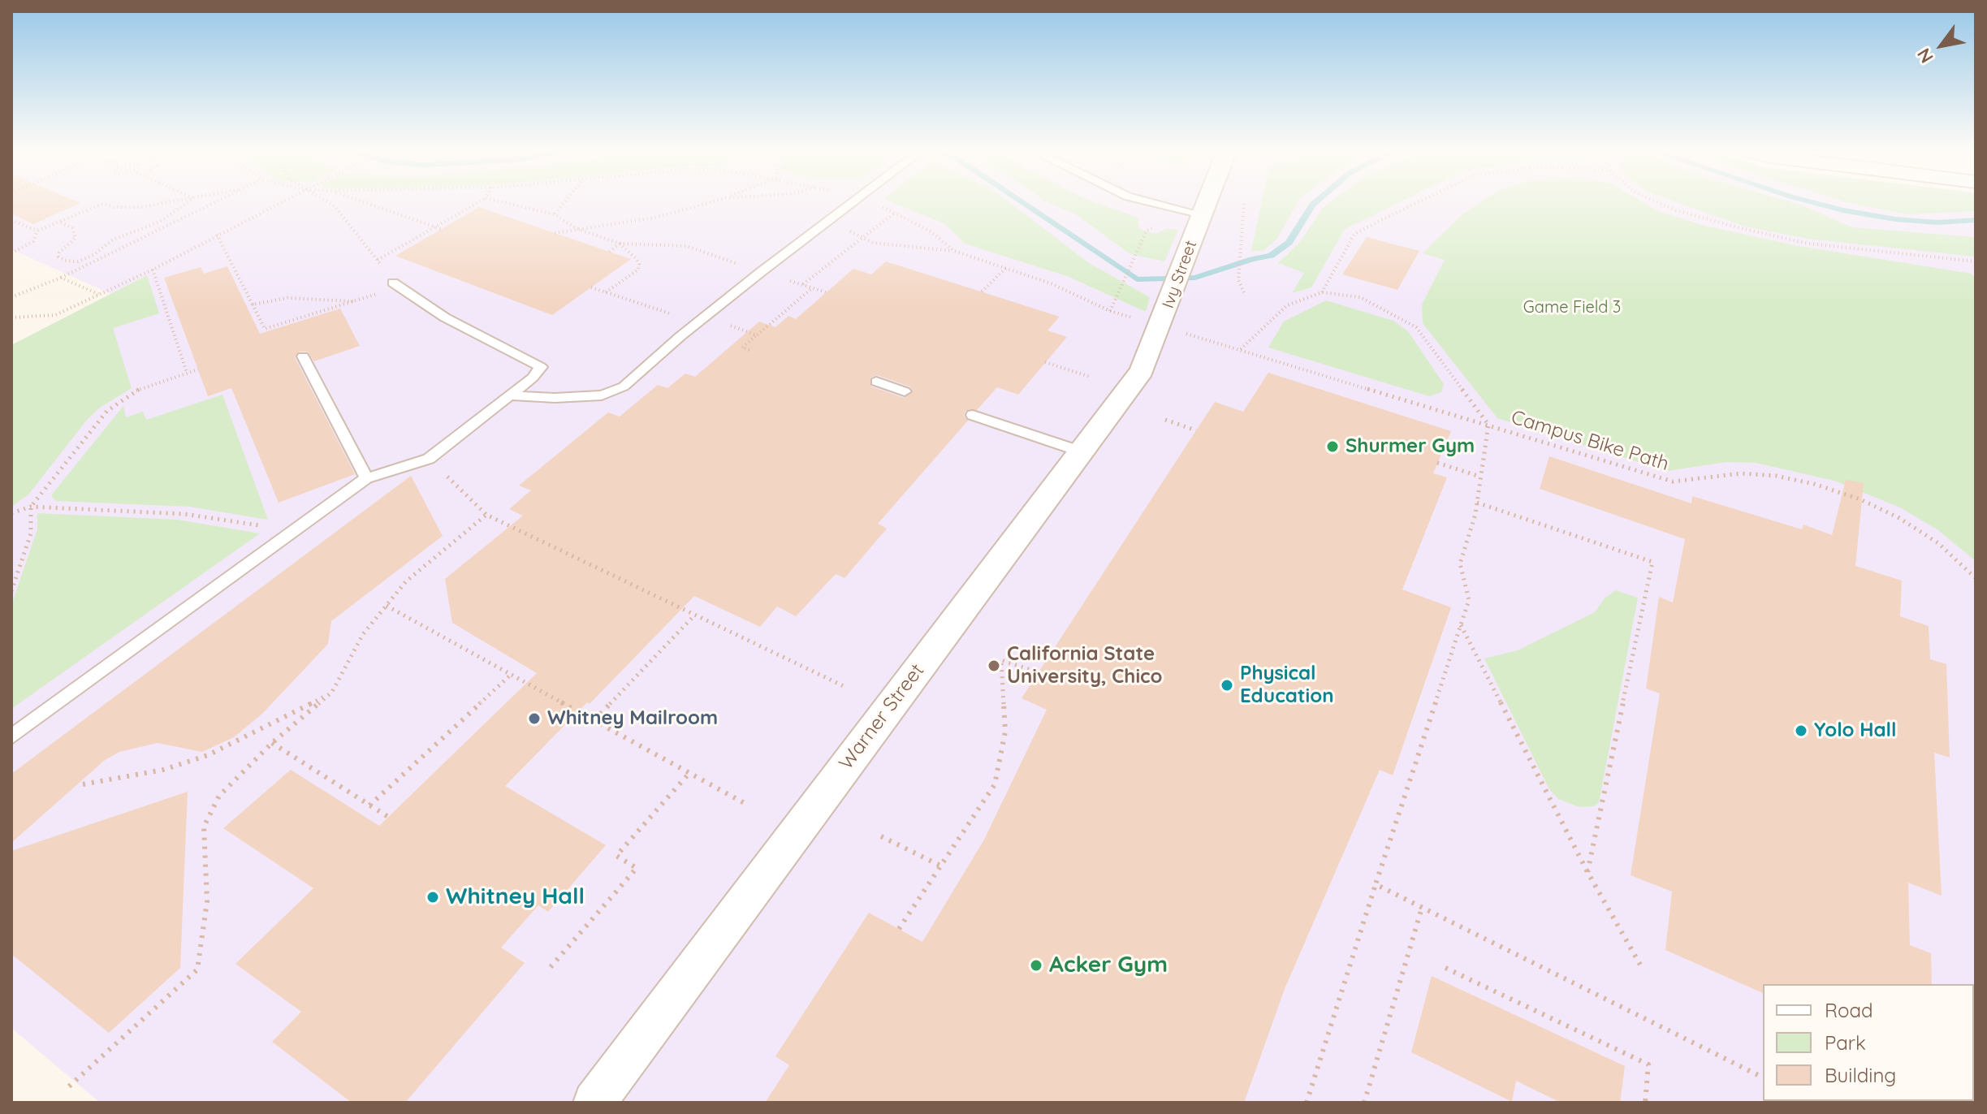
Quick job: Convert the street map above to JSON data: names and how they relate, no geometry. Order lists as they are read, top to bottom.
{
  "streets": {
    "street": ["Ivy Street", "Warner Street"],
    "path": ["Campus Bike Path"]
  },
  "crossings": [
    ["Ivy Street", "Warner Street"]
  ],
  "parks": ["Game Field 3"],
  "places": [
    "Shurmer Gym",
    "California State University, Chico",
    "Physical Education",
    "Whitney Mailroom",
    "Yolo Hall",
    "Whitney Hall",
    "Acker Gym"
  ],
  "legend": ["Road", "Park", "Building"],
  "north": "bottom left"
}
